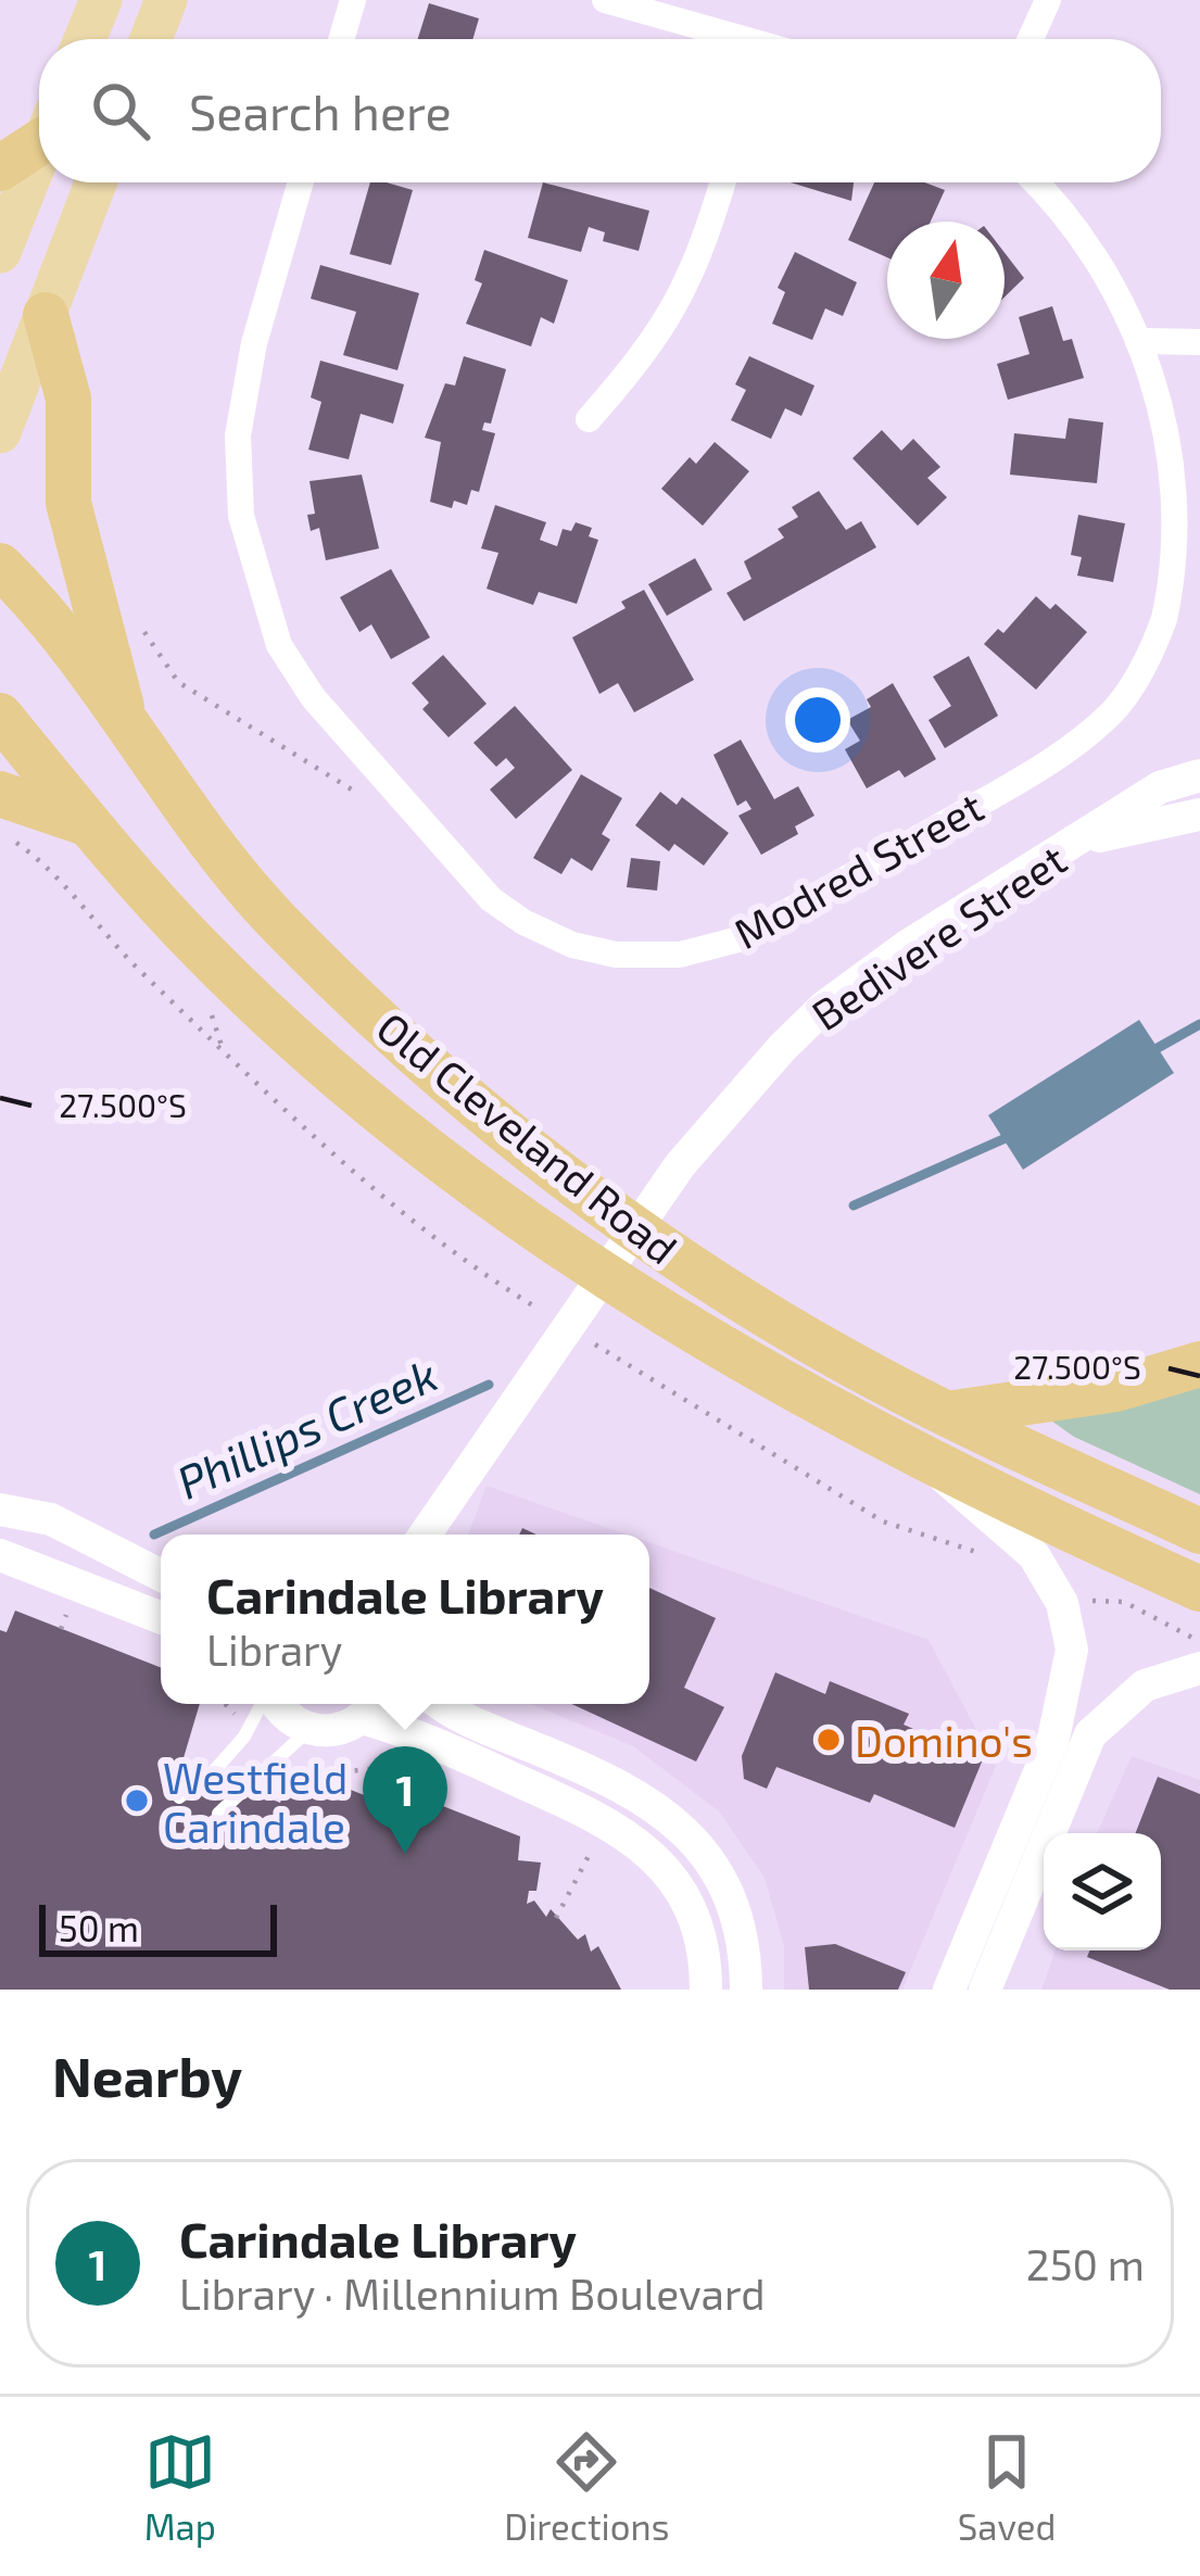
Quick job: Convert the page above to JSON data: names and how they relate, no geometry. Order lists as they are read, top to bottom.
{
  "streets": {
    "highway": ["Old Cleveland Road"],
    "street": ["Modred Street", "Bedivere Street"]
  },
  "water": ["Phillips Creek"],
  "places": ["Domino's", "Westfield Carindale"],
  "scale_bar": "50 m",
  "north": "top",
  "page": {
    "search": "Search here",
    "popup": ["Carindale Library", "Library"],
    "pins": "1",
    "scale": "50 m",
    "heading": "Nearby",
    "list": [
      {
        "mark": "1",
        "name": "Carindale Library",
        "note": "Library · Millennium Boulevard",
        "value": "250 m"
      }
    ],
    "nav": ["Map", "Directions", "Saved"]
  },
  "coordinates": ["27.500°S"]
}
